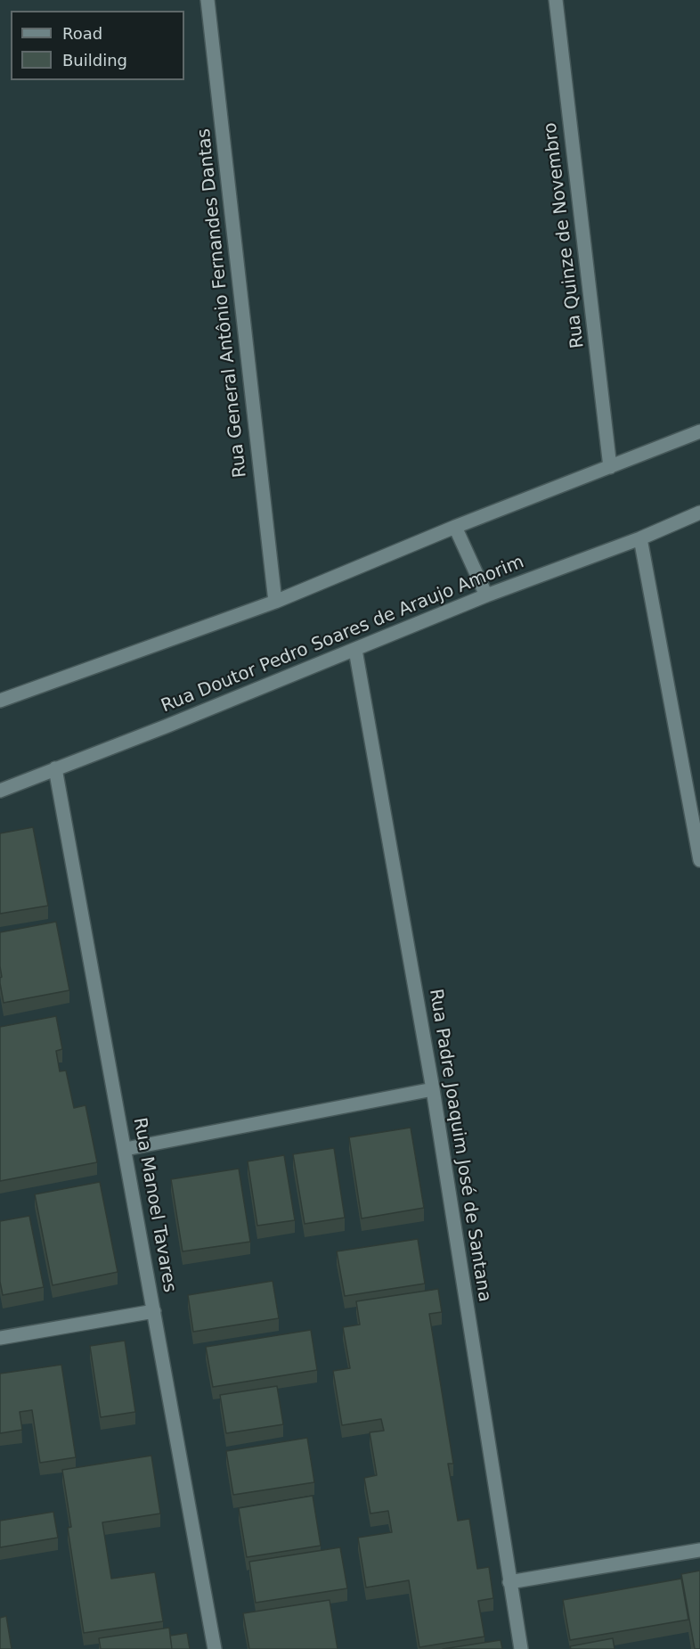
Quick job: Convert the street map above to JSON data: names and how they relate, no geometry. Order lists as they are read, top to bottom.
{
  "streets": {
    "street": [
      "Rua Quinze de Novembro",
      "Rua General Antônio Fernandes Dantas",
      "Rua Doutor Pedro Soares de Araujo Amorim",
      "Rua Padre Joaquim José de Santana",
      "Rua Manoel Tavares"
    ]
  },
  "crossings": [
    ["Rua Doutor Pedro Soares de Araujo Amorim", "Rua Padre Joaquim José de Santana"],
    ["Rua Doutor Pedro Soares de Araujo Amorim", "Rua Manoel Tavares"]
  ],
  "legend": ["Road", "Building"]
}
